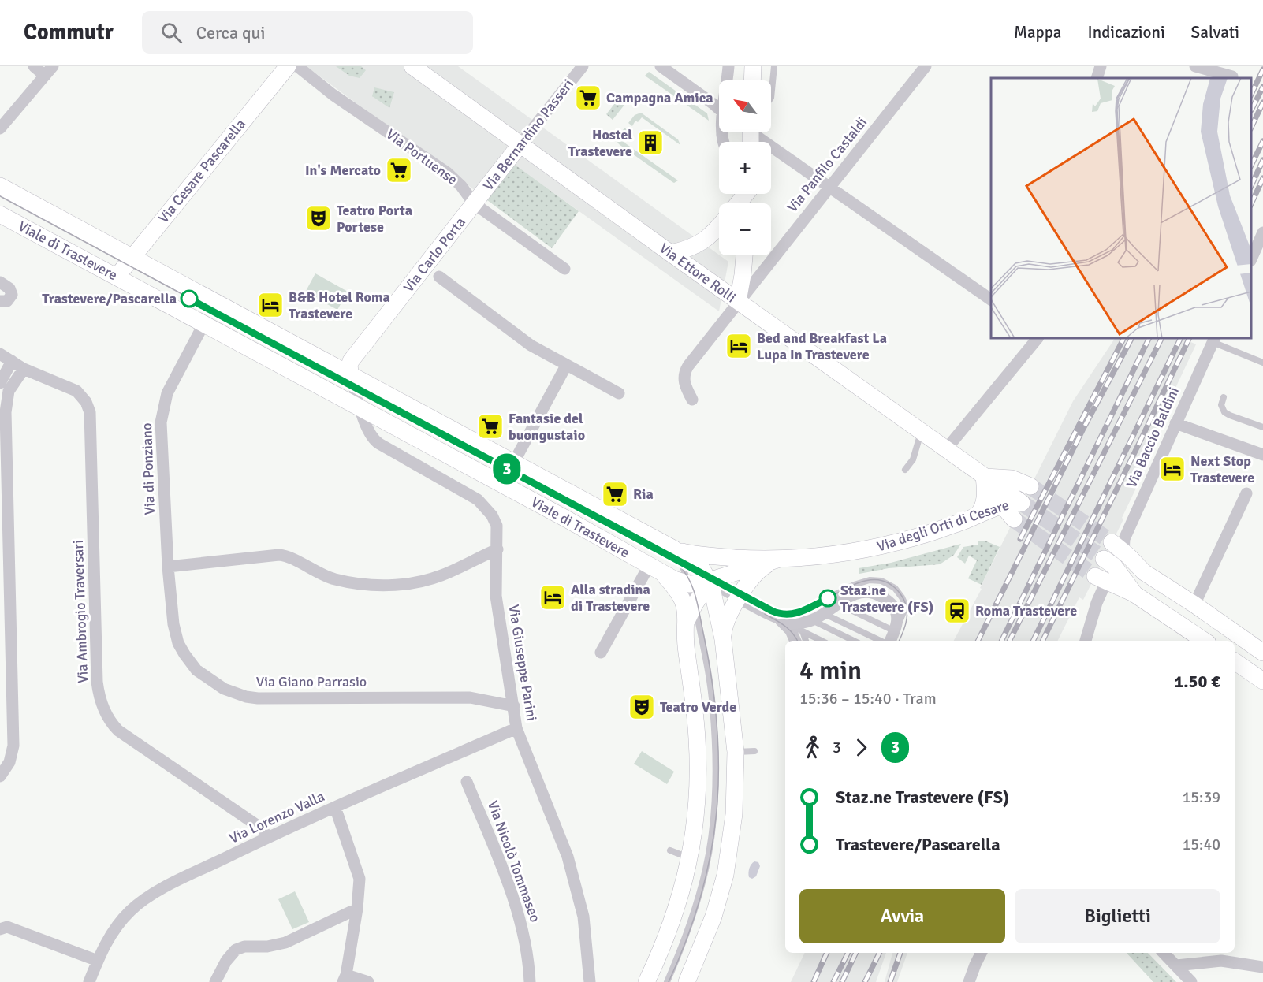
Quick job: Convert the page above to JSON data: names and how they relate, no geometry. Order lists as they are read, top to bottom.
{
  "streets": {
    "main road": [
      "Via Bernardino Passeri",
      "Via Cesare Pascarella",
      "Viale di Trastevere",
      "Via Carlo Porta",
      "Via Ettore Rolli",
      "Via degli Orti di Cesare"
    ],
    "street": [
      "Via Portuense",
      "Via Panfilo Castaldi",
      "Via Baccio Baldini",
      "Via di Ponziano",
      "Via Ambrogio Traversari",
      "Via Giuseppe Parini",
      "Via Giano Parrasio",
      "Via Lorenzo Valla",
      "Via Nicolò Tommaseo"
    ]
  },
  "crossings": [
    ["Via Bernardino Passeri", "Via Portuense"],
    ["Via Bernardino Passeri", "Via Carlo Porta"],
    ["Via Bernardino Passeri", "Via Ettore Rolli"],
    ["Via Portuense", "Via Carlo Porta"],
    ["Via Panfilo Castaldi", "Via Ettore Rolli"],
    ["Via Cesare Pascarella", "Viale di Trastevere"],
    ["Viale di Trastevere", "Via Carlo Porta"],
    ["Viale di Trastevere", "Via di Ponziano"],
    ["Viale di Trastevere", "Via degli Orti di Cesare"],
    ["Viale di Trastevere", "Via Giuseppe Parini"],
    ["Via Ettore Rolli", "Via degli Orti di Cesare"],
    ["Via di Ponziano", "Via Giano Parrasio"],
    ["Via Ambrogio Traversari", "Via Lorenzo Valla"],
    ["Via Giuseppe Parini", "Via Giano Parrasio"],
    ["Via Giuseppe Parini", "Via Lorenzo Valla"]
  ],
  "places": {
    "supermarket": [
      "Campagna Amica",
      "In's Mercato",
      "Fantasie del buongustaio",
      "Ria"
    ],
    "building": ["Hostel Trastevere"],
    "theatre": ["Teatro Porta Portese", "Teatro Verde"],
    "other": ["Trastevere/Pascarella", "Staz.ne Trastevere (FS)"],
    "hotel": [
      "B&B Hotel Roma Trastevere",
      "Bed and Breakfast La Lupa In Trastevere",
      "Next Stop Trastevere",
      "Alla stradina di Trastevere"
    ],
    "station": ["Roma Trastevere"]
  },
  "lines": ["tram line 3"],
  "north": "top left",
  "page": {
    "header": "Commutr",
    "search": "Cerca qui",
    "nav": ["Mappa", "Indicazioni", "Salvati"],
    "on_map": "3",
    "map_buttons": ["+", "−"],
    "heading": ["4 min", "15:36 – 15:40 · Tram", "1.50 €"],
    "legs": ["3", "3"],
    "list": [
      {
        "name": "Staz.ne Trastevere (FS)",
        "value": "15:39"
      },
      {
        "name": "Trastevere/Pascarella",
        "value": "15:40"
      }
    ],
    "buttons": ["Avvia", "Biglietti"]
  }
}
